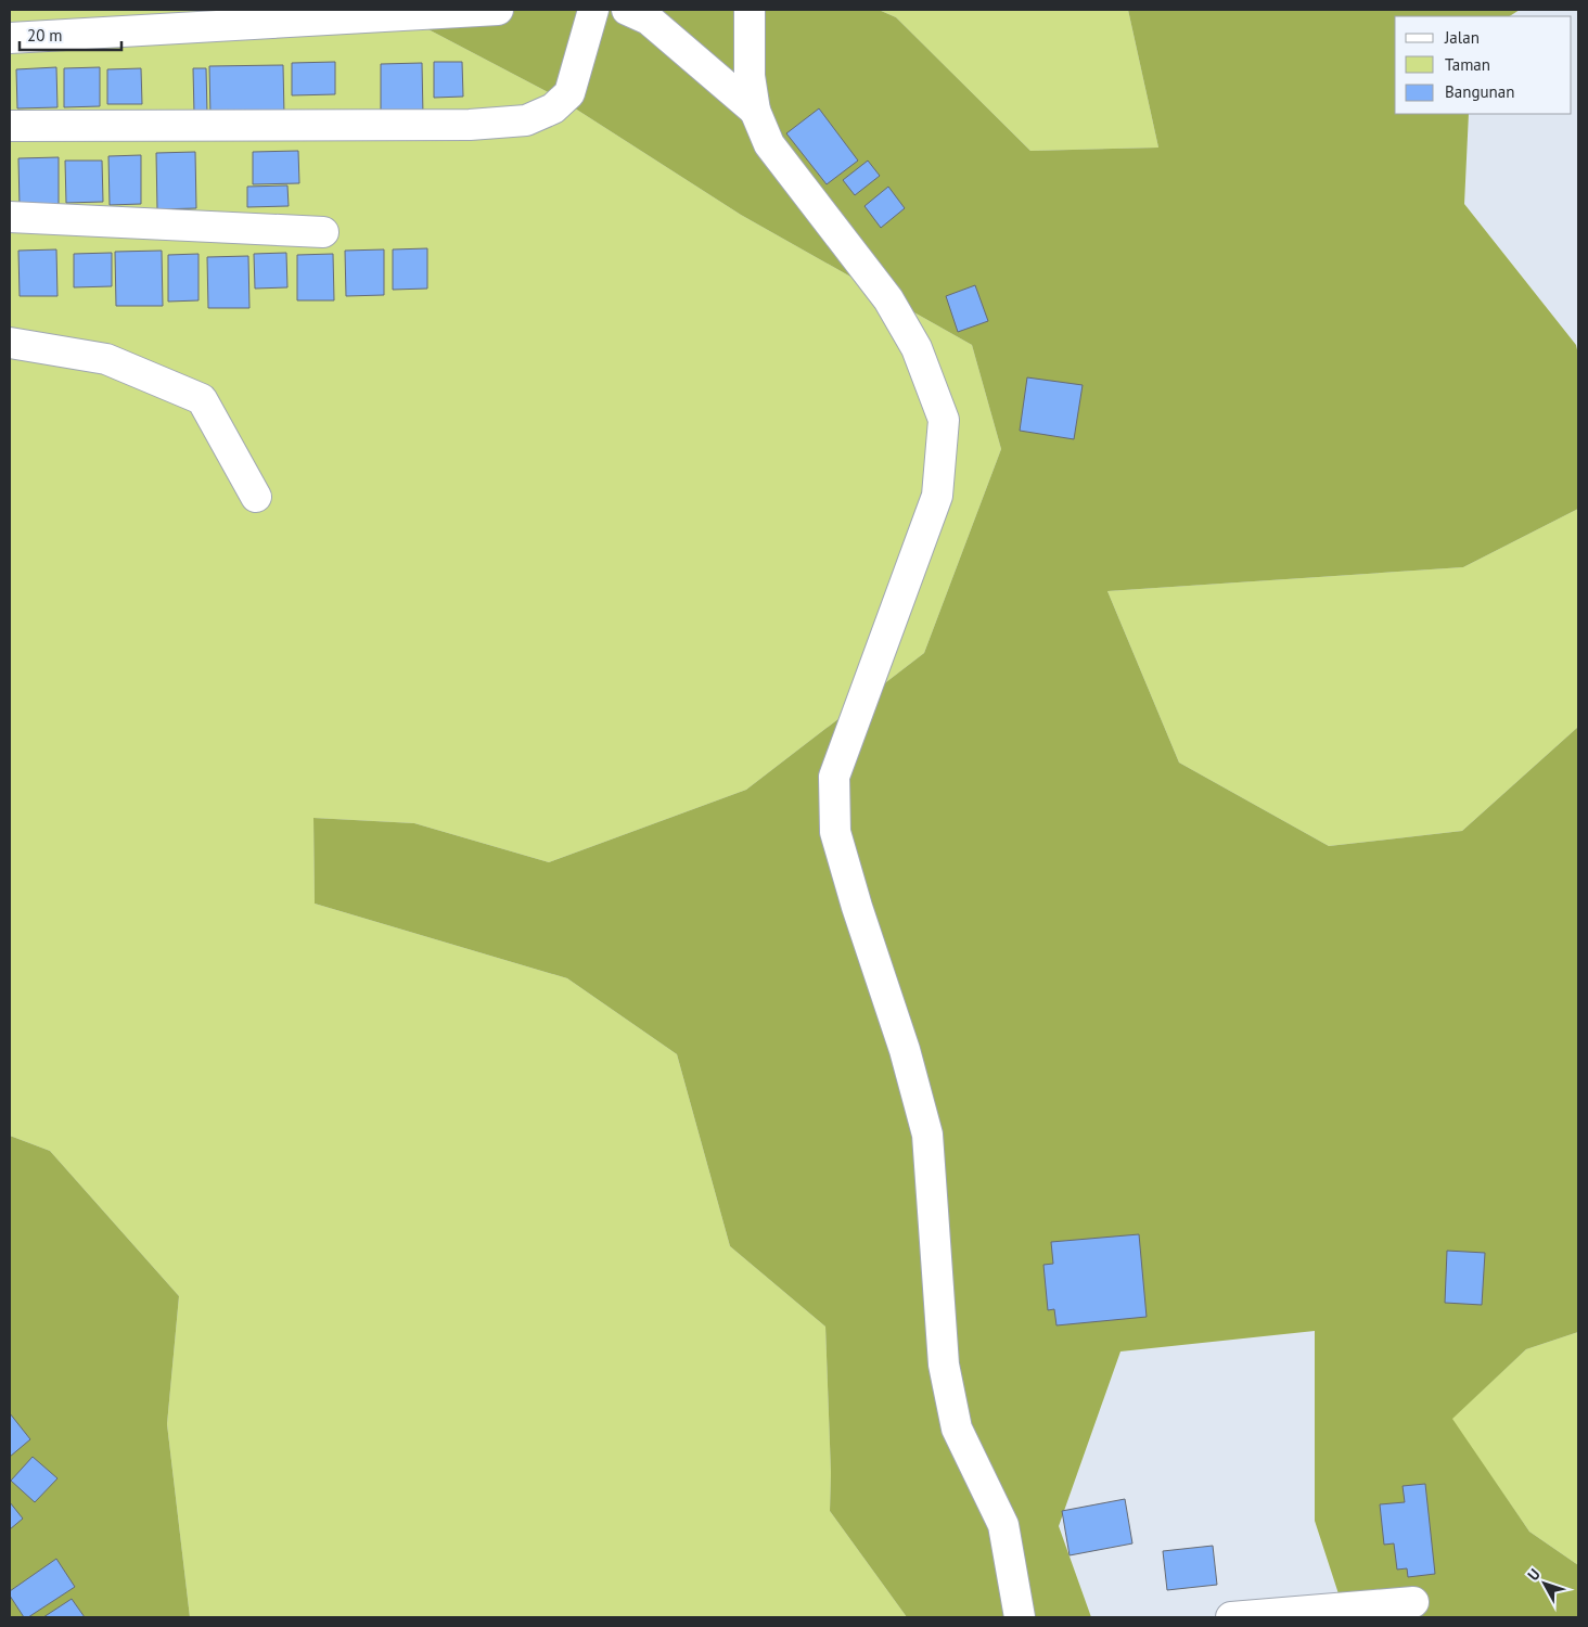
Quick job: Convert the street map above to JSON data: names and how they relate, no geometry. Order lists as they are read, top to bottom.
{
  "legend": ["Jalan", "Taman", "Bangunan"],
  "scale_bar": "20 m",
  "north": "top left"
}
